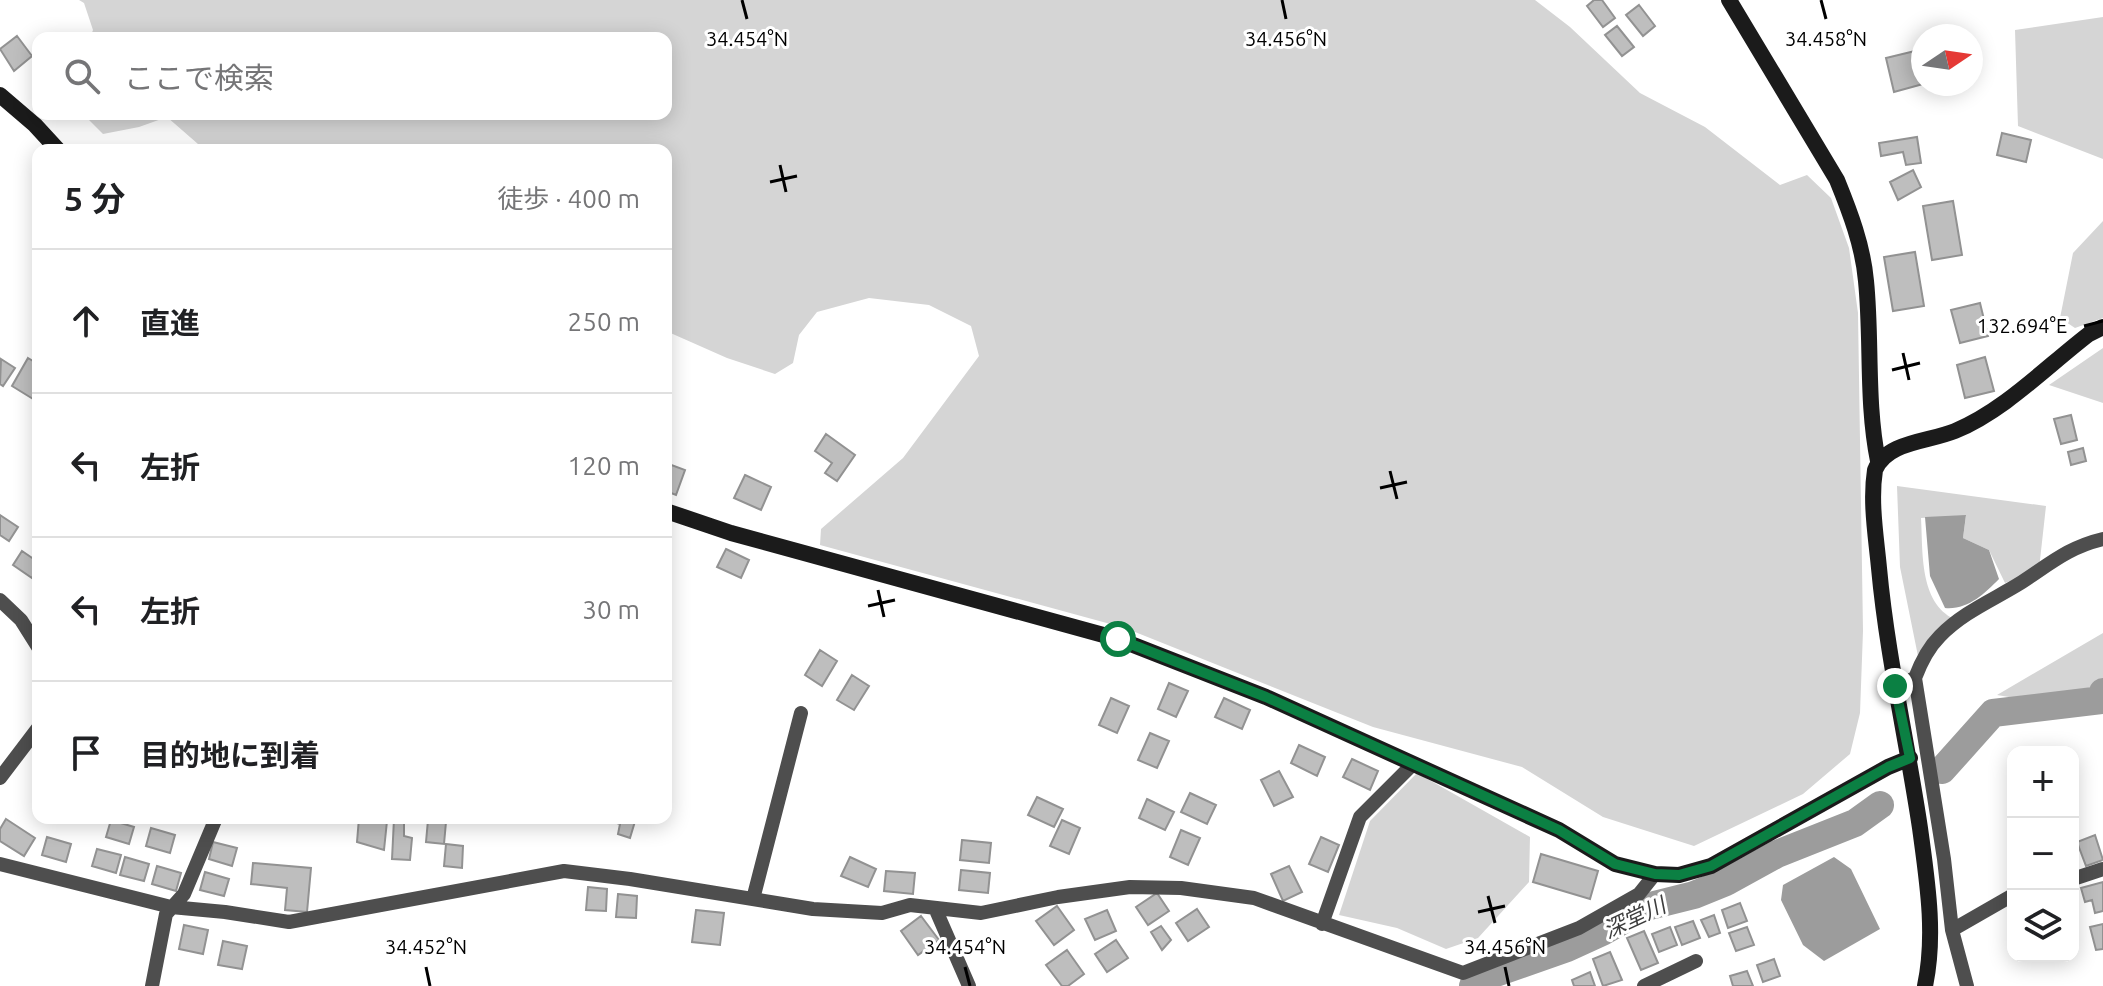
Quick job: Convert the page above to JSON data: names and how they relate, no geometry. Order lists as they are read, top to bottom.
{
  "water": ["深堂川"],
  "north": "right",
  "page": {
    "search": "ここで検索",
    "heading": ["5 分", "徒歩 · 400 m"],
    "list": [
      ["直進", "250 m"],
      ["左折", "120 m"],
      ["左折", "30 m"],
      "目的地に到着"
    ],
    "map_buttons": ["+", "−"]
  },
  "coordinates": [
    "34.456°N",
    "34.458°N",
    "34.454°N",
    "132.694°E",
    "34.452°N"
  ]
}
